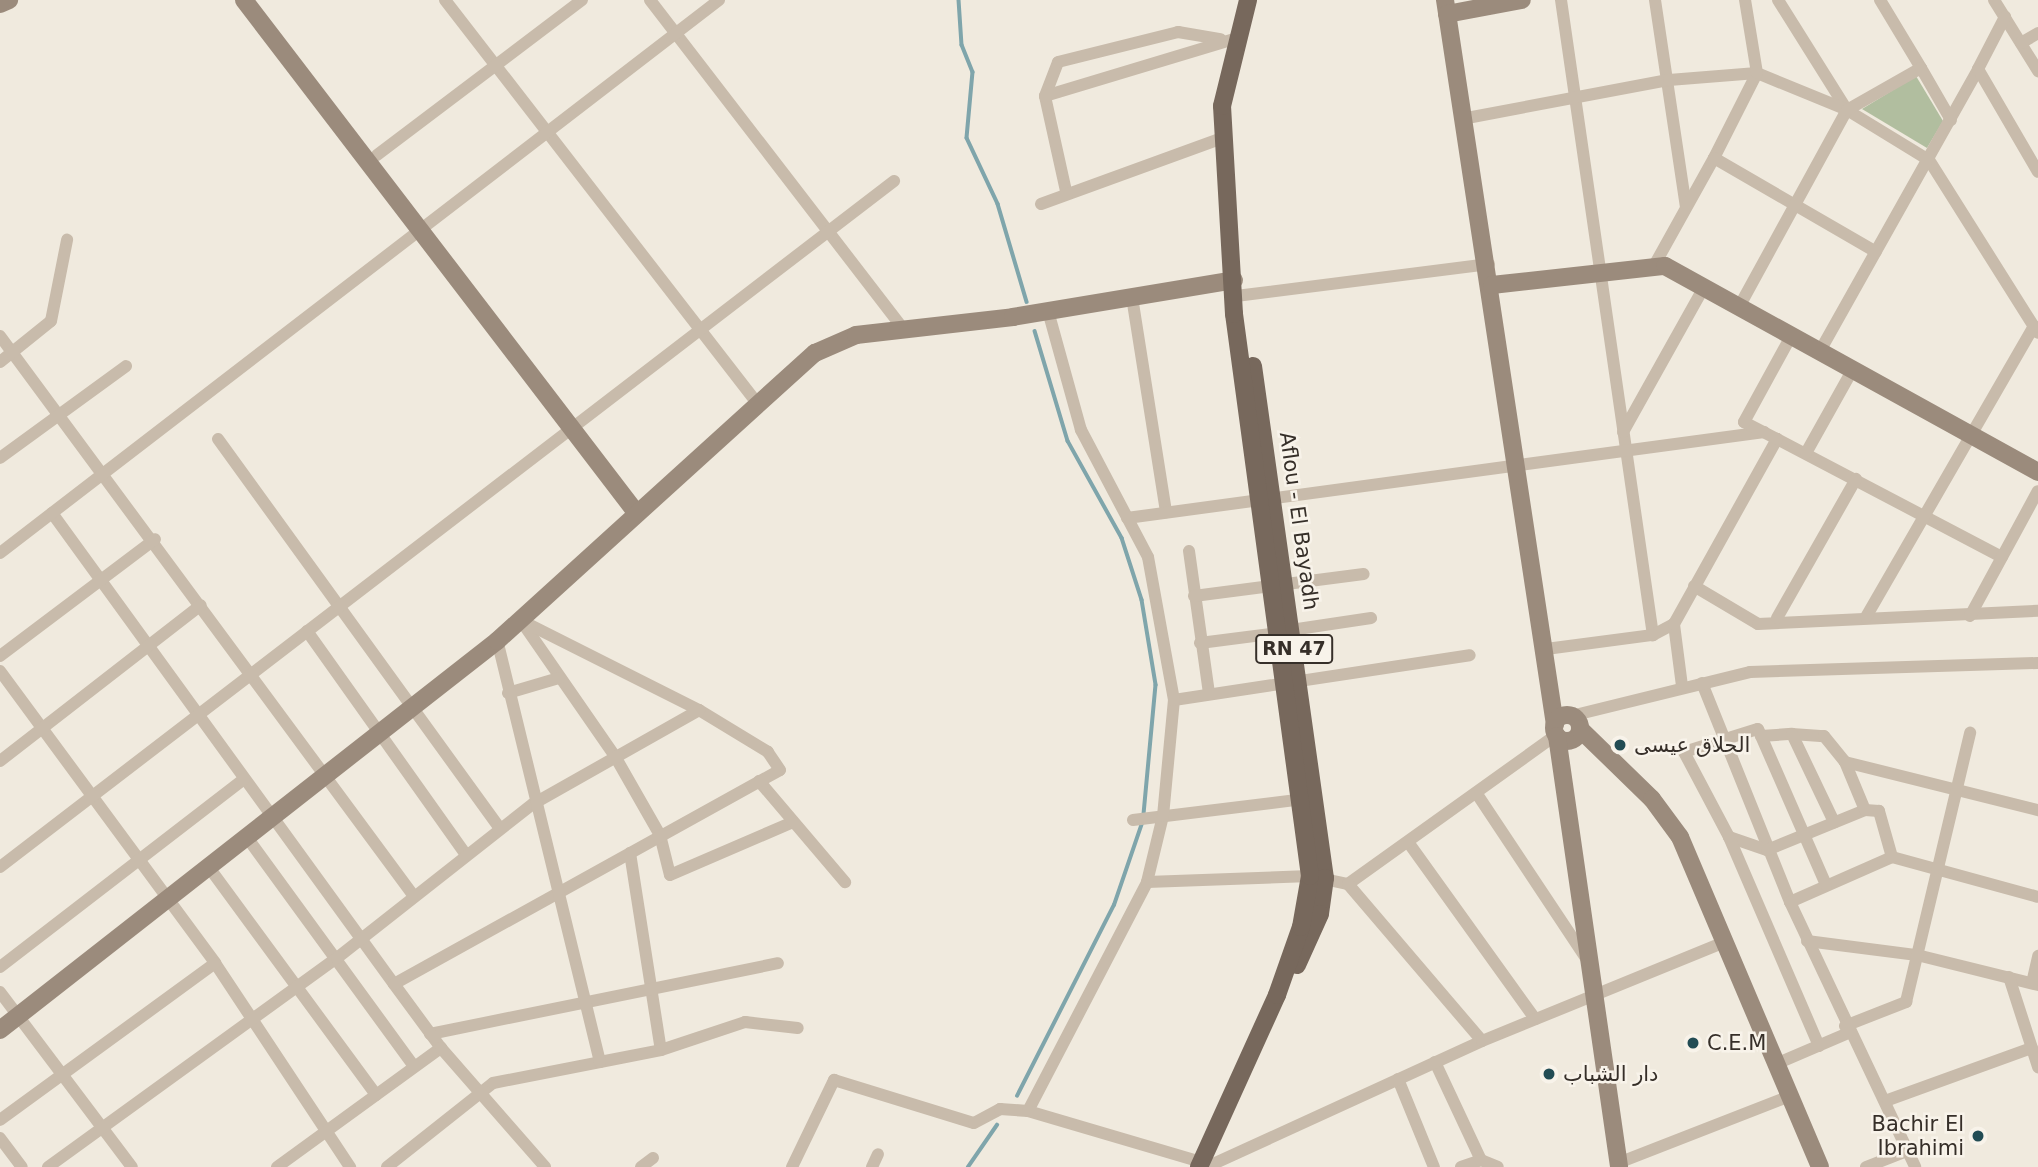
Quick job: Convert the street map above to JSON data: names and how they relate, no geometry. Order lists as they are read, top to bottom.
{
  "streets": {
    "main road": ["Aflou - El Bayadh", "RN 47"]
  },
  "places": [
    "الحلاق عيسى",
    "C.E.M",
    "دار الشباب",
    "Bachir El Ibrahimi"
  ]
}
